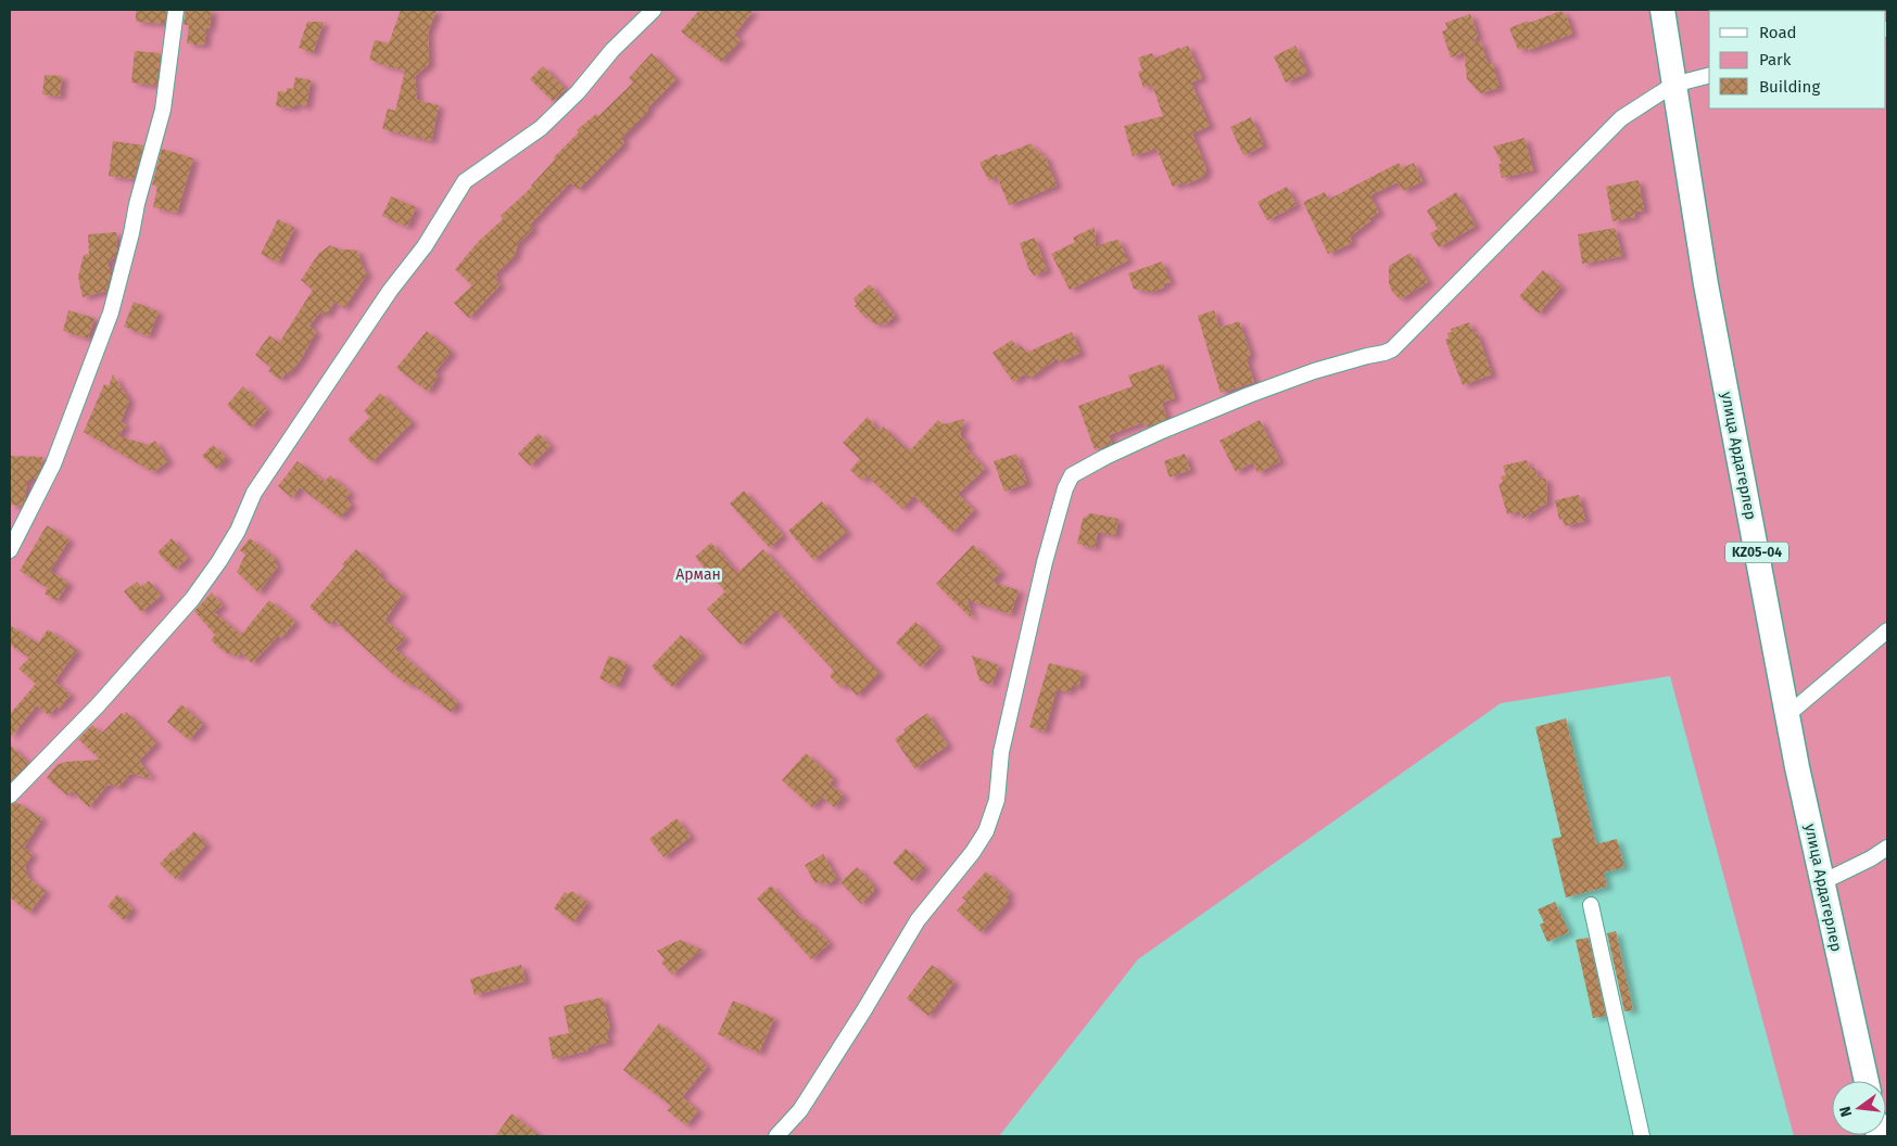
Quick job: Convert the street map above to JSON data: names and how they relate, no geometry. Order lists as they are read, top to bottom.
{
  "streets": {
    "main road": ["улица Ардагерлер", "KZ05-04"]
  },
  "parks": ["Арман"],
  "legend": ["Road", "Park", "Building"],
  "north": "left"
}
